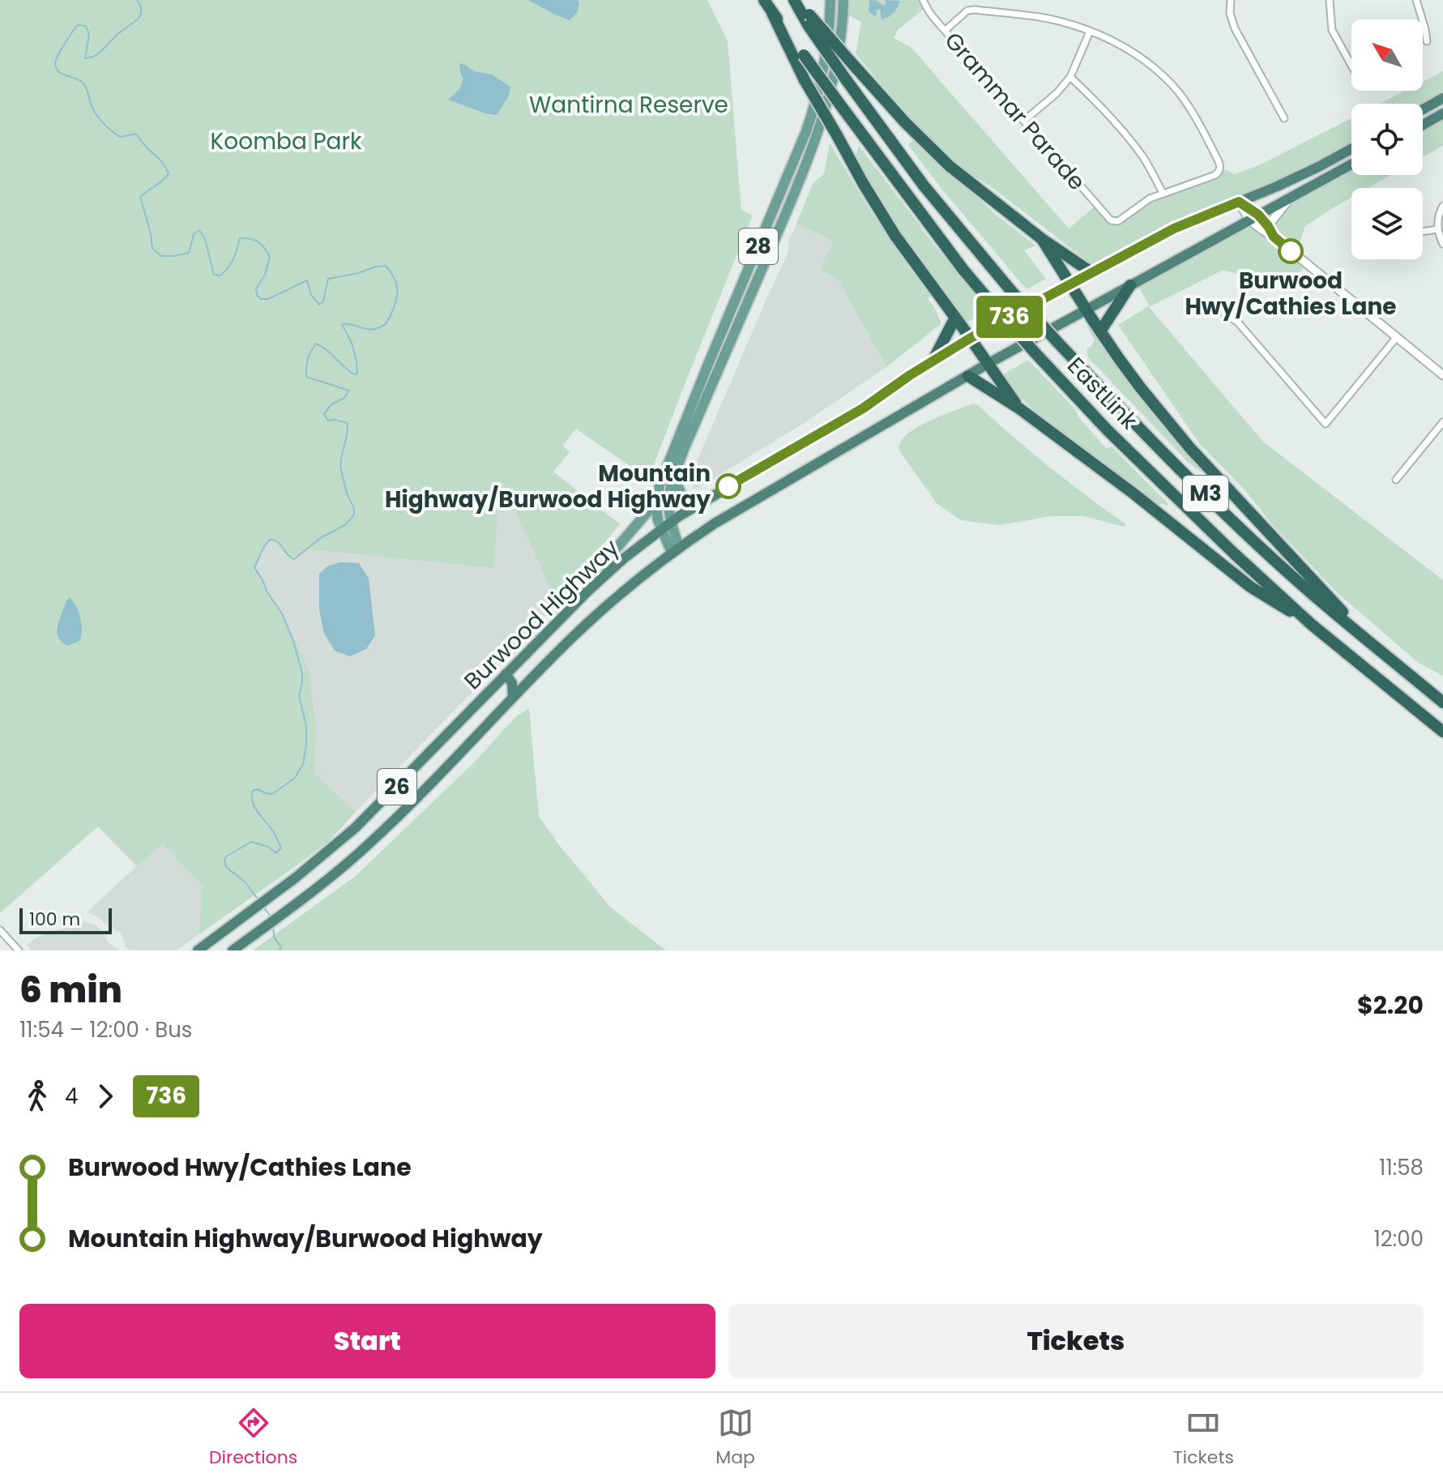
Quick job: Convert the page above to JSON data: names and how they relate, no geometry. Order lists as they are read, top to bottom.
{
  "streets": {
    "highway": [
      "EastLink",
      "M3",
      "Burwood Highway",
      "26"
    ],
    "main road": ["28"],
    "street": ["Grammar Parade"]
  },
  "crossings": [
    ["28", "Burwood Highway"]
  ],
  "parks": ["Wantirna Reserve", "Koomba Park"],
  "places": ["Burwood Hwy/Cathies Lane", "Mountain Highway/Burwood Highway"],
  "lines": ["bus line 736"],
  "scale_bar": "100 m",
  "north": "top left",
  "page": {
    "on_map": "736",
    "scale": "100 m",
    "heading": ["6 min", "11:54 – 12:00 · Bus", "$2.20"],
    "legs": ["4", "736"],
    "list": [
      {
        "name": "Burwood Hwy/Cathies Lane",
        "value": "11:58"
      },
      {
        "name": "Mountain Highway/Burwood Highway",
        "value": "12:00"
      }
    ],
    "buttons": ["Start", "Tickets"],
    "tabs": ["Directions", "Map", "Tickets"]
  }
}
